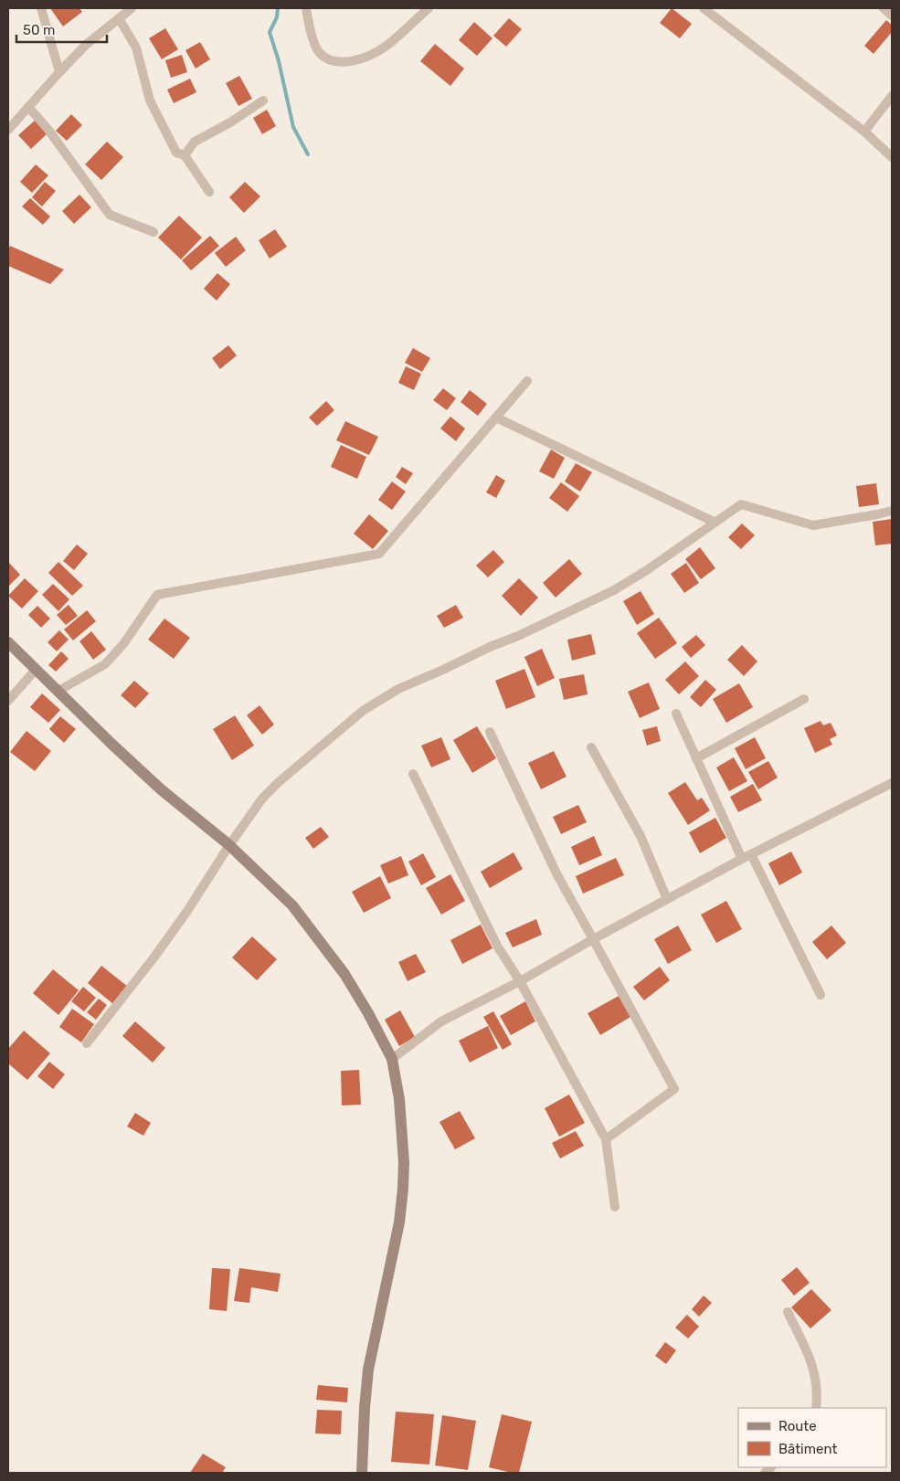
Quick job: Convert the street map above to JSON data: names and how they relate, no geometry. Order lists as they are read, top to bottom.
{
  "legend": ["Route", "Bâtiment"],
  "scale_bar": "50 m"
}
